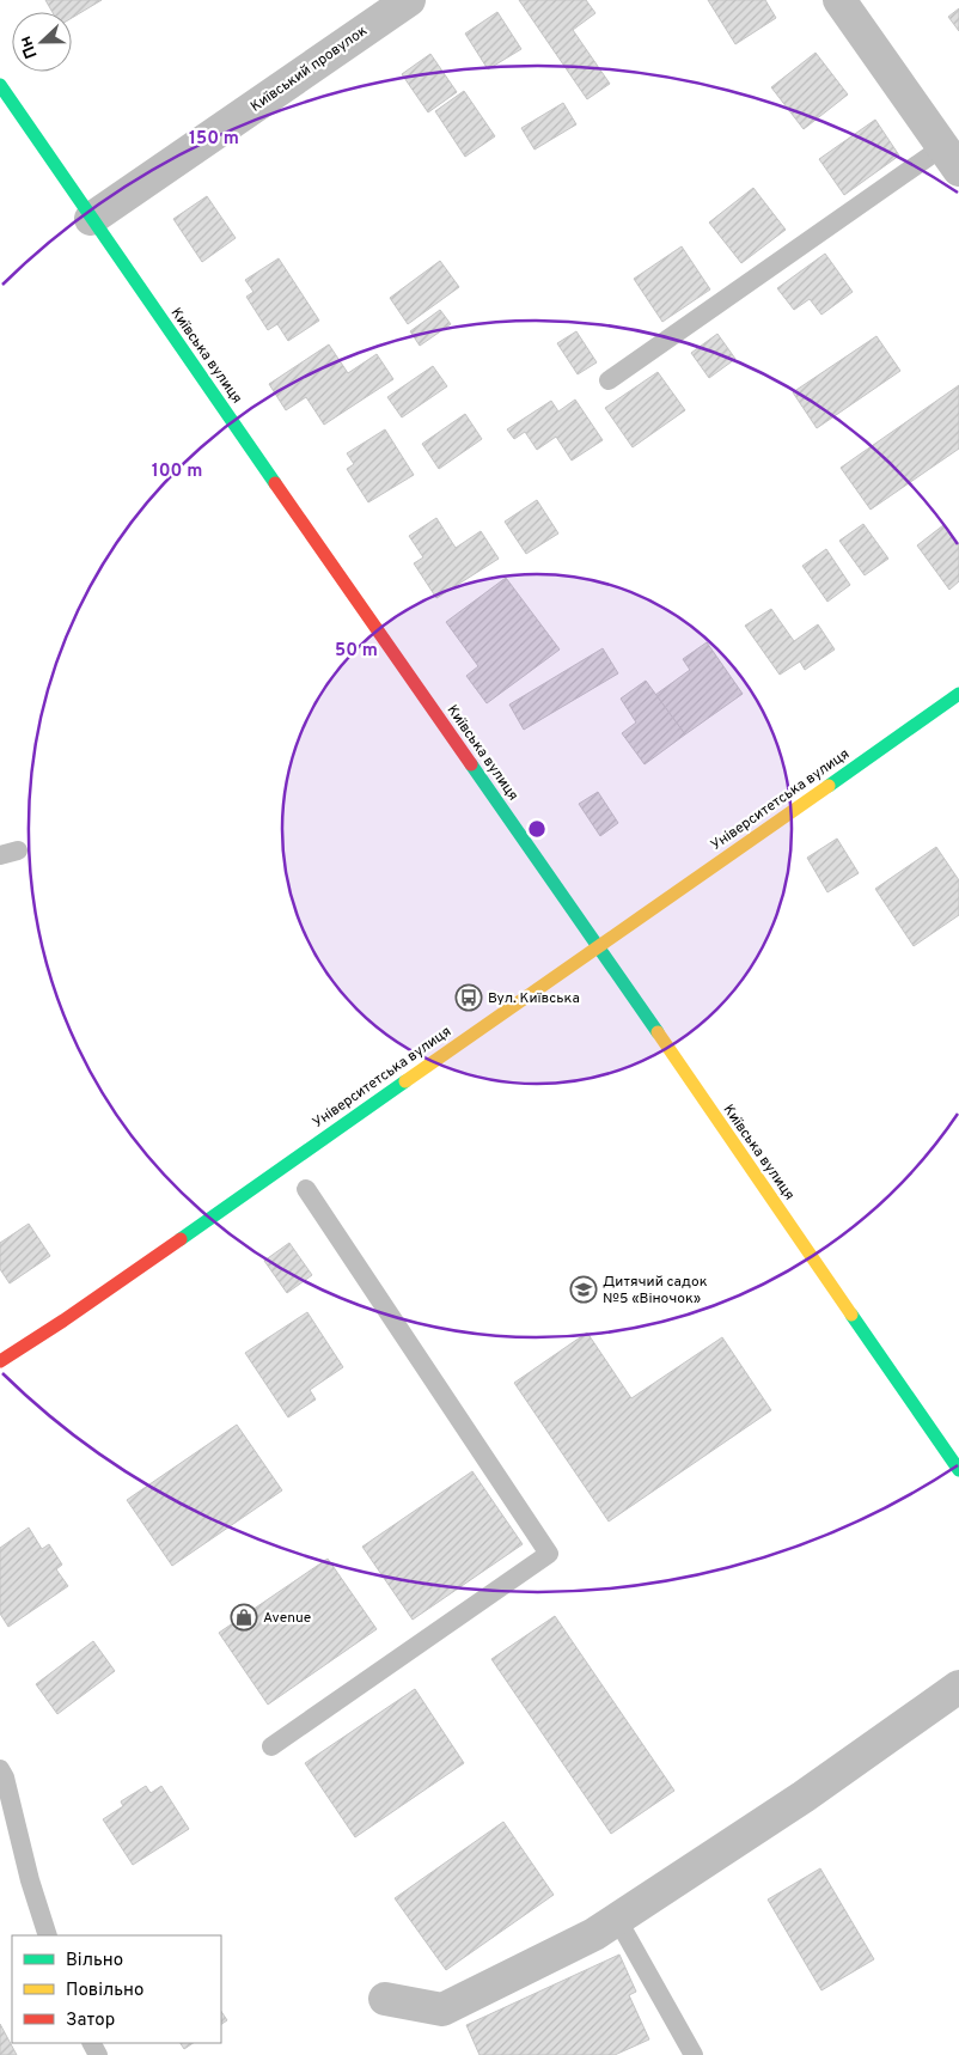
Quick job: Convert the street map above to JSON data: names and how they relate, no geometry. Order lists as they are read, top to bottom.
{
  "streets": {
    "street": ["Київський провулок", "Київська вулиця", "Університетська вулиця"]
  },
  "crossings": [
    ["Київський провулок", "Київська вулиця"],
    ["Київська вулиця", "Університетська вулиця"]
  ],
  "places": {
    "bus stop": ["Вул. Київська"],
    "school or university": ["Дитячий садок №5 «Віночок»"],
    "shop": ["Avenue"]
  },
  "legend": ["Вільно", "Повільно", "Затор"],
  "north": "left",
  "rings": ["150 m", "100 m", "50 m"]
}
